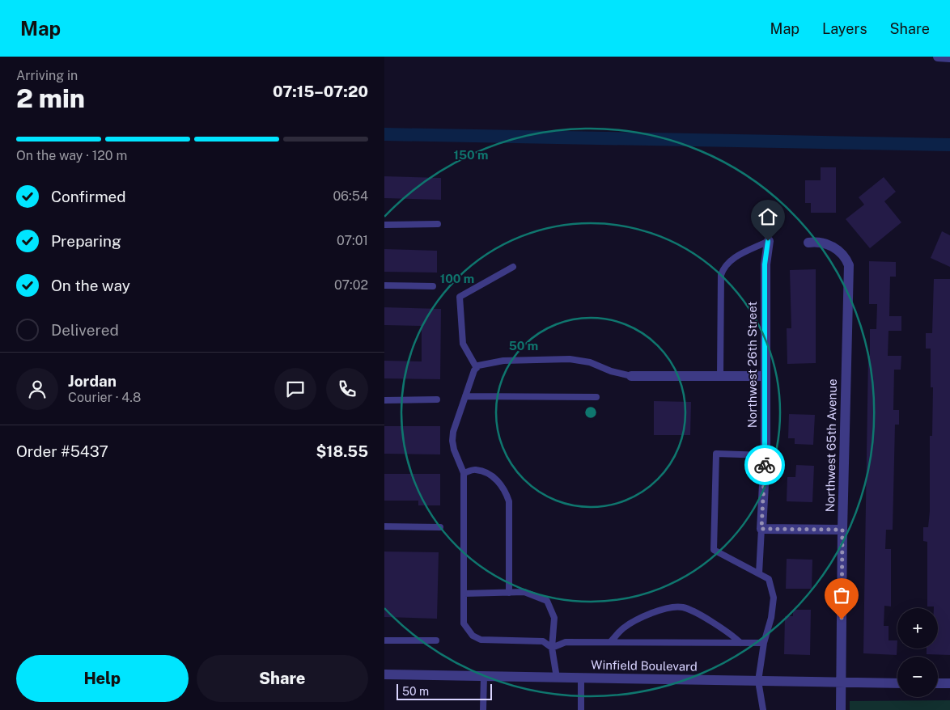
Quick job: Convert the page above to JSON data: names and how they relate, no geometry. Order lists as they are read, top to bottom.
{
  "streets": {
    "street": ["Northwest 26th Street", "Northwest 65th Avenue", "Winfield Boulevard"]
  },
  "crossings": [
    ["Northwest 65th Avenue", "Winfield Boulevard"]
  ],
  "scale_bar": "50 m",
  "page": {
    "header": "Map",
    "nav": ["Map", "Layers", "Share"],
    "heading": ["2 min", "Arriving in", "07:15–07:20"],
    "panel": [
      "Jordan",
      "Courier · 4.8",
      "Order #5437",
      "$18.55"
    ],
    "bar": "On the way · 120 m",
    "list": [
      ["Confirmed", "06:54"],
      ["Preparing", "07:01"],
      ["On the way", "07:02"],
      "Delivered"
    ],
    "map_buttons": ["+", "−"],
    "buttons": ["Help", "Share"],
    "scale": "50 m"
  },
  "rings": ["150 m", "100 m", "50 m"]
}
